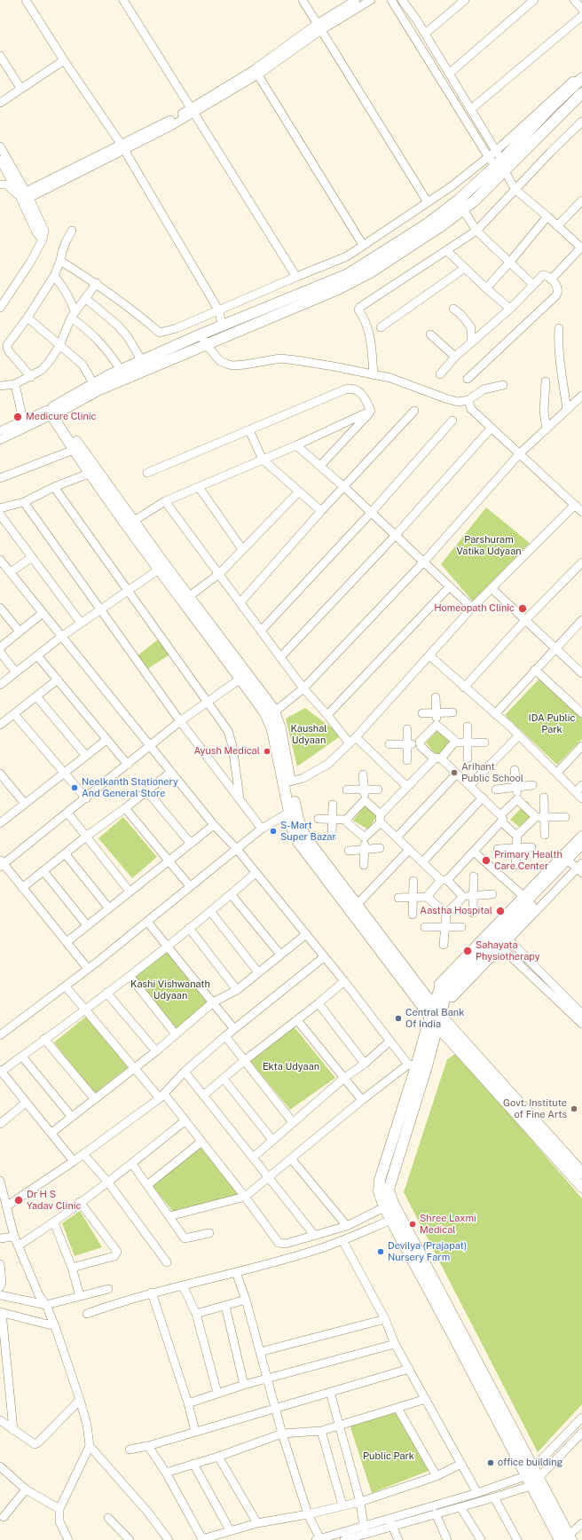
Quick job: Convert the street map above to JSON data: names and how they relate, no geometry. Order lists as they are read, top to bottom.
{
  "parks": [
    "Parshuram Vatika Udyaan",
    "IDA Public Park",
    "Kaushal Udyaan",
    "Kashi Vishwanath Udyaan",
    "Ekta Udyaan",
    "Public Park"
  ],
  "places": [
    "Medicure Clinic",
    "Homeopath Clinic",
    "Ayush Medical",
    "Arihant Public School",
    "Neelkanth Stationery And General Store",
    "S-Mart Super Bazar",
    "Primary Health Care Center",
    "Aastha Hospital",
    "Sahayata Physiotherapy",
    "Central Bank Of India",
    "Govt. Institute of Fine Arts",
    "Dr H S Yadav Clinic",
    "Shree Laxmi Medical",
    "Devilya (Prajapat) Nursery Farm",
    "office building"
  ]
}
